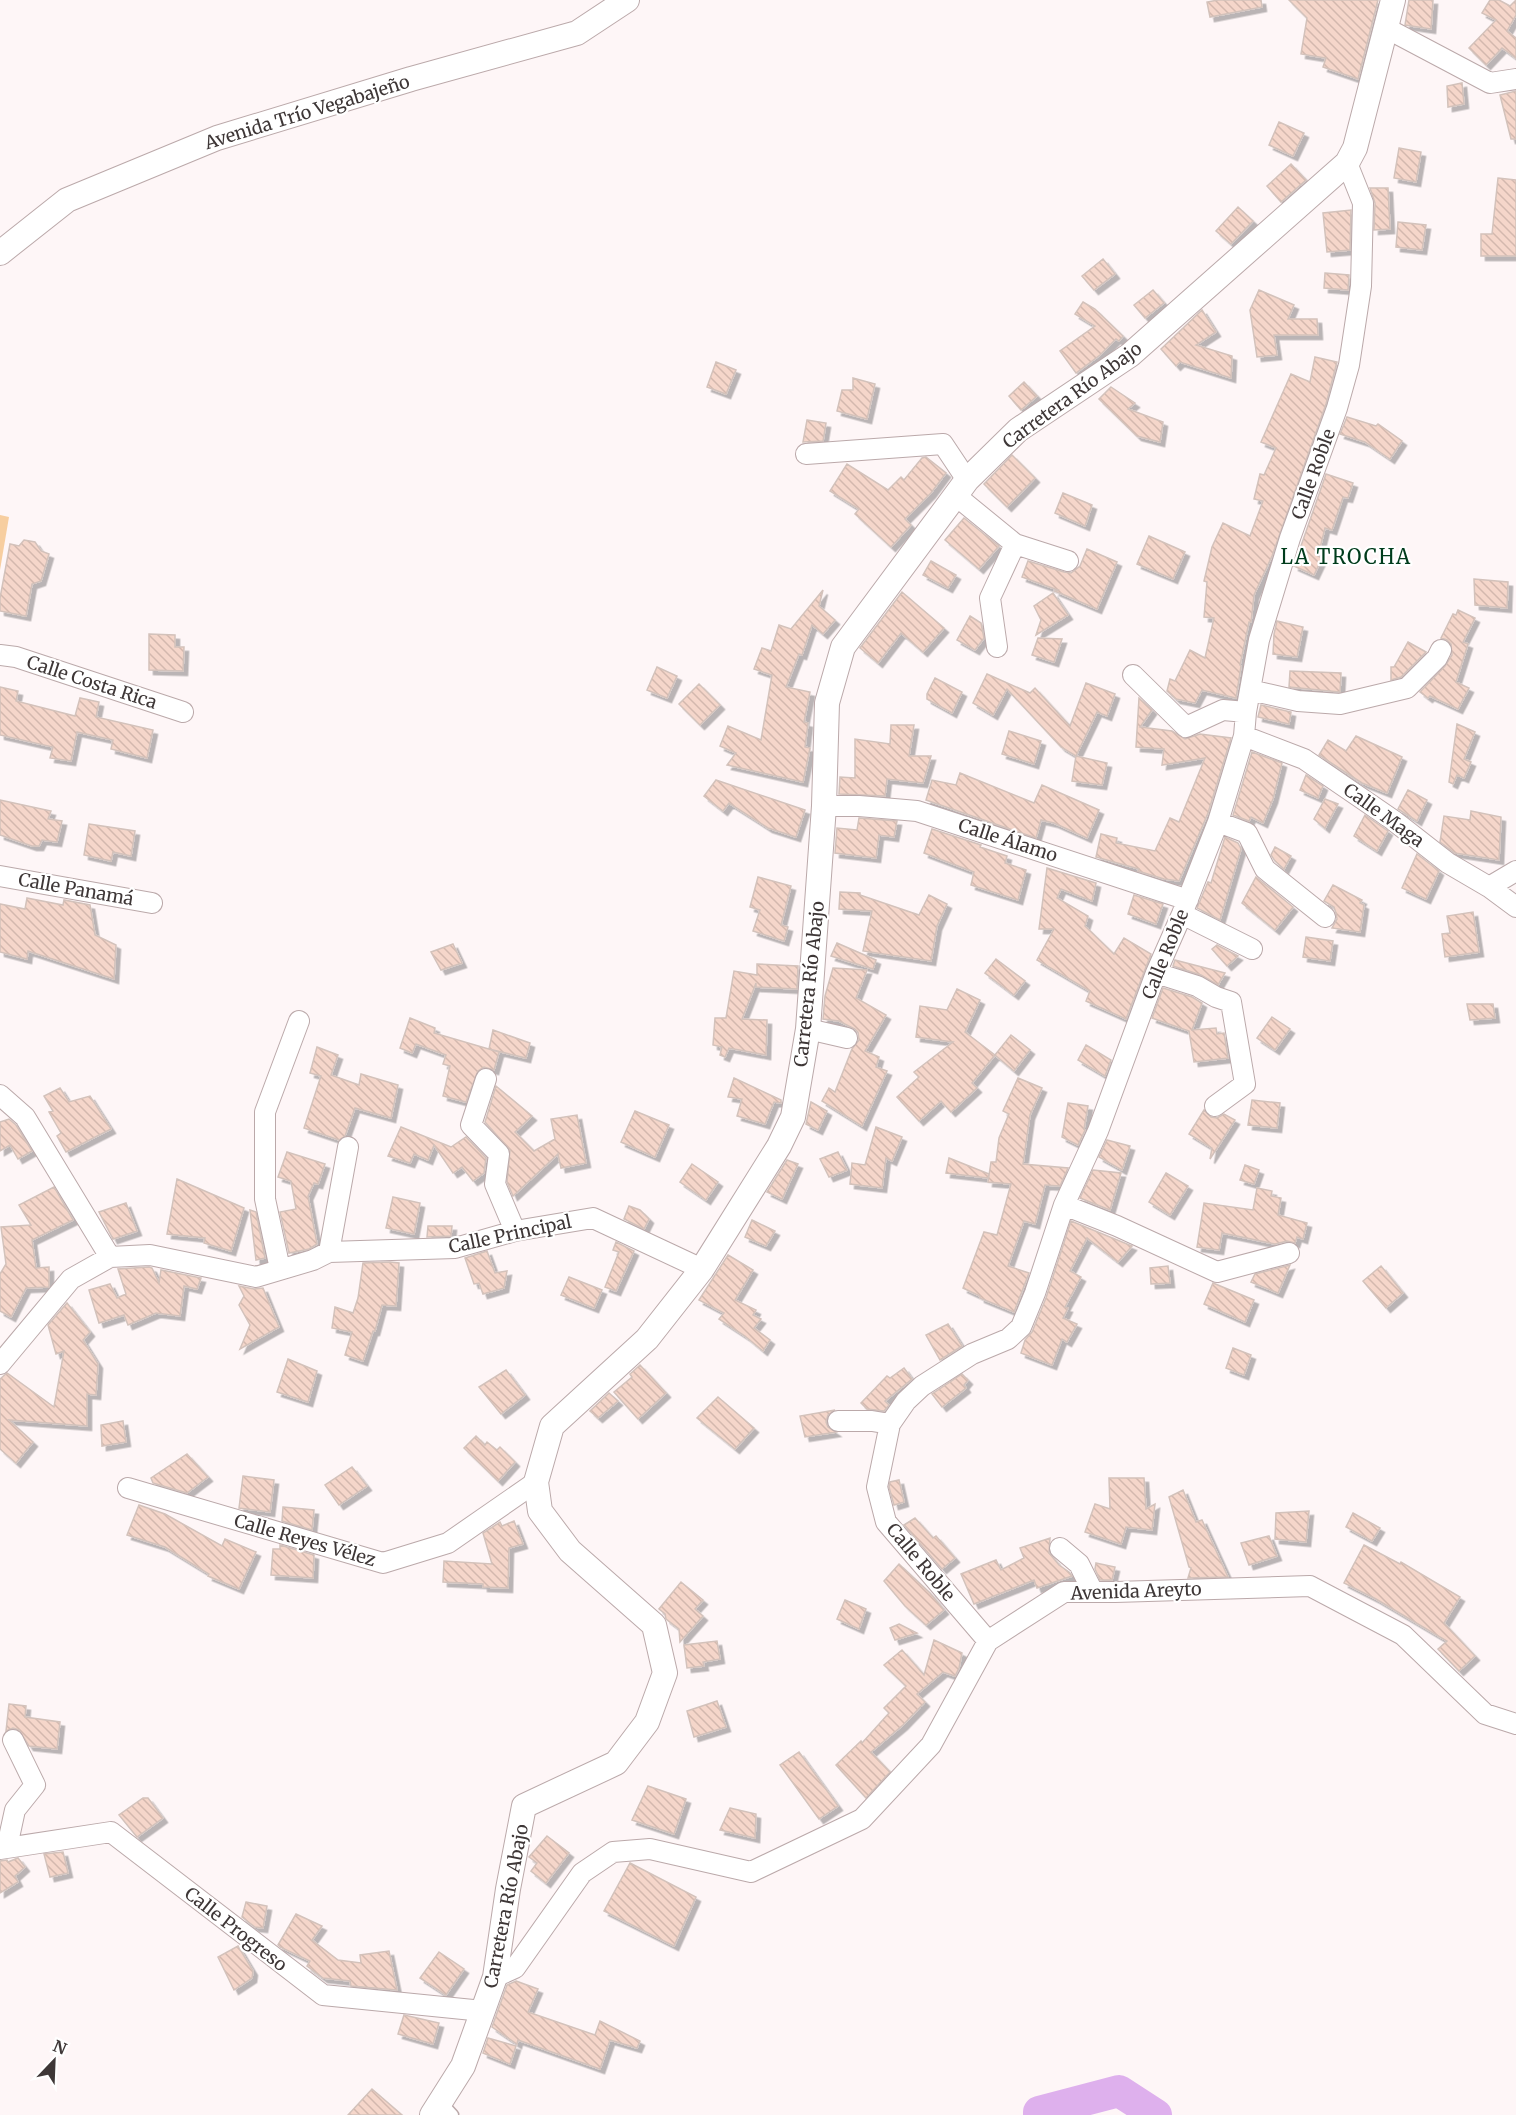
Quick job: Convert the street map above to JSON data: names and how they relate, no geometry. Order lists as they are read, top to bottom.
{
  "streets": {
    "street": [
      "Avenida Trío Vegabajeño",
      "Carretera Río Abajo",
      "Calle Roble",
      "Calle Costa Rica",
      "Calle Maga",
      "Calle Álamo",
      "Calle Panamá",
      "Calle Principal",
      "Calle Reyes Vélez",
      "Avenida Areyto",
      "Calle Progreso"
    ]
  },
  "crossings": [
    ["Carretera Río Abajo", "Calle Roble"],
    ["Carretera Río Abajo", "Calle Álamo"],
    ["Carretera Río Abajo", "Calle Principal"],
    ["Carretera Río Abajo", "Calle Reyes Vélez"],
    ["Carretera Río Abajo", "Avenida Areyto"],
    ["Carretera Río Abajo", "Calle Progreso"],
    ["Calle Roble", "Calle Maga"],
    ["Calle Roble", "Calle Álamo"],
    ["Calle Roble", "Avenida Areyto"]
  ],
  "districts": ["LA TROCHA"],
  "north": "top right"
}
